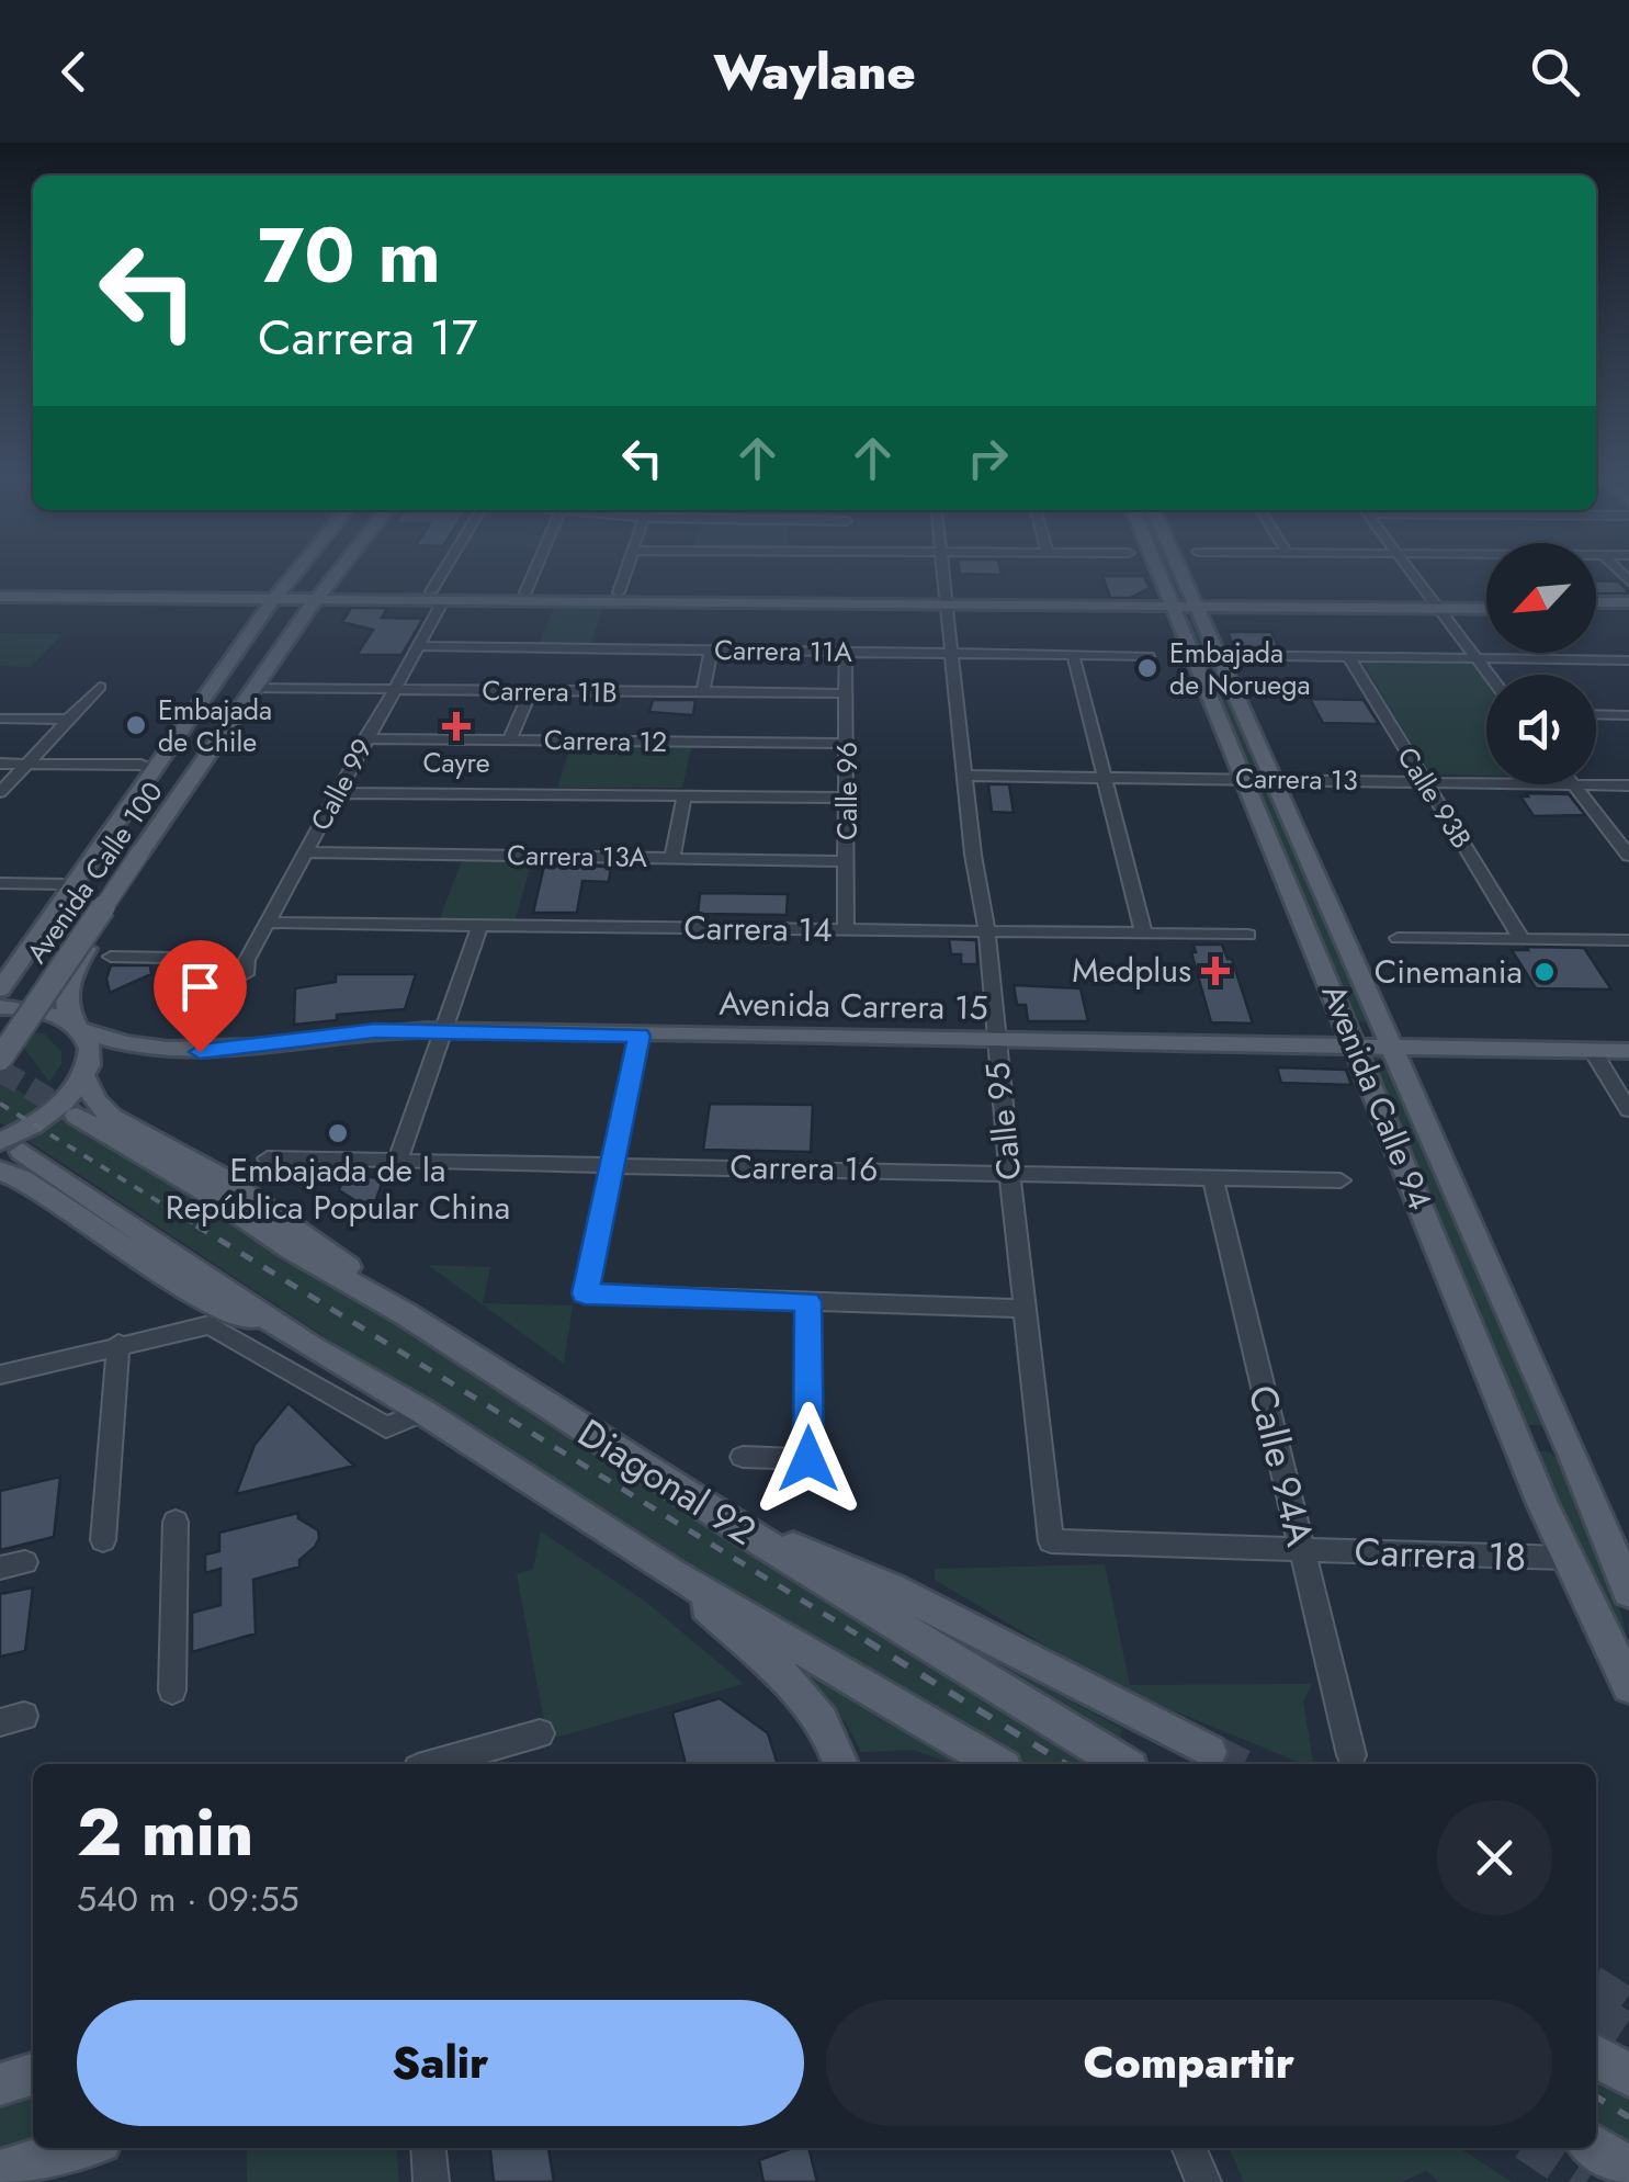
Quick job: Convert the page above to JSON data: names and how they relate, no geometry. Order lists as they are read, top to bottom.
{
  "streets": {
    "main road": [
      "Avenida Calle 100",
      "Avenida Carrera 15",
      "Avenida Calle 94",
      "Diagonal 92"
    ],
    "street": [
      "Carrera 11A",
      "Carrera 11B",
      "Carrera 12",
      "Carrera 13",
      "Calle 99",
      "Calle 96",
      "Calle 93B",
      "Carrera 13A",
      "Carrera 14",
      "Calle 95",
      "Carrera 16",
      "Calle 94A",
      "Carrera 18"
    ]
  },
  "crossings": [
    ["Carrera 11A", "Calle 99"],
    ["Carrera 11A", "Calle 96"],
    ["Carrera 11A", "Calle 95"],
    ["Carrera 11B", "Calle 99"],
    ["Carrera 11B", "Calle 96"],
    ["Carrera 11B", "Avenida Calle 100"],
    ["Carrera 12", "Calle 99"],
    ["Carrera 12", "Calle 96"],
    ["Carrera 13", "Calle 93B"],
    ["Carrera 13", "Avenida Calle 94"],
    ["Carrera 13", "Calle 95"],
    ["Calle 99", "Carrera 13A"],
    ["Calle 99", "Carrera 14"],
    ["Calle 96", "Carrera 13A"],
    ["Calle 96", "Carrera 14"],
    ["Carrera 14", "Calle 95"],
    ["Avenida Carrera 15", "Avenida Calle 94"],
    ["Avenida Carrera 15", "Calle 95"],
    ["Avenida Calle 94", "Carrera 18"],
    ["Calle 95", "Carrera 16"],
    ["Calle 95", "Carrera 18"],
    ["Carrera 16", "Calle 94A"],
    ["Calle 94A", "Carrera 18"]
  ],
  "places": {
    "other": [
      "Embajada de Noruega",
      "Embajada de Chile",
      "Cinemania",
      "Embajada de la República Popular China"
    ],
    "health": ["Cayre", "Medplus"]
  },
  "north": "bottom left",
  "page": {
    "header": "Waylane",
    "turn": ["70 m", "Carrera 17"],
    "heading": ["2 min", "540 m · 09:55"],
    "buttons": ["Salir", "Compartir"]
  }
}
